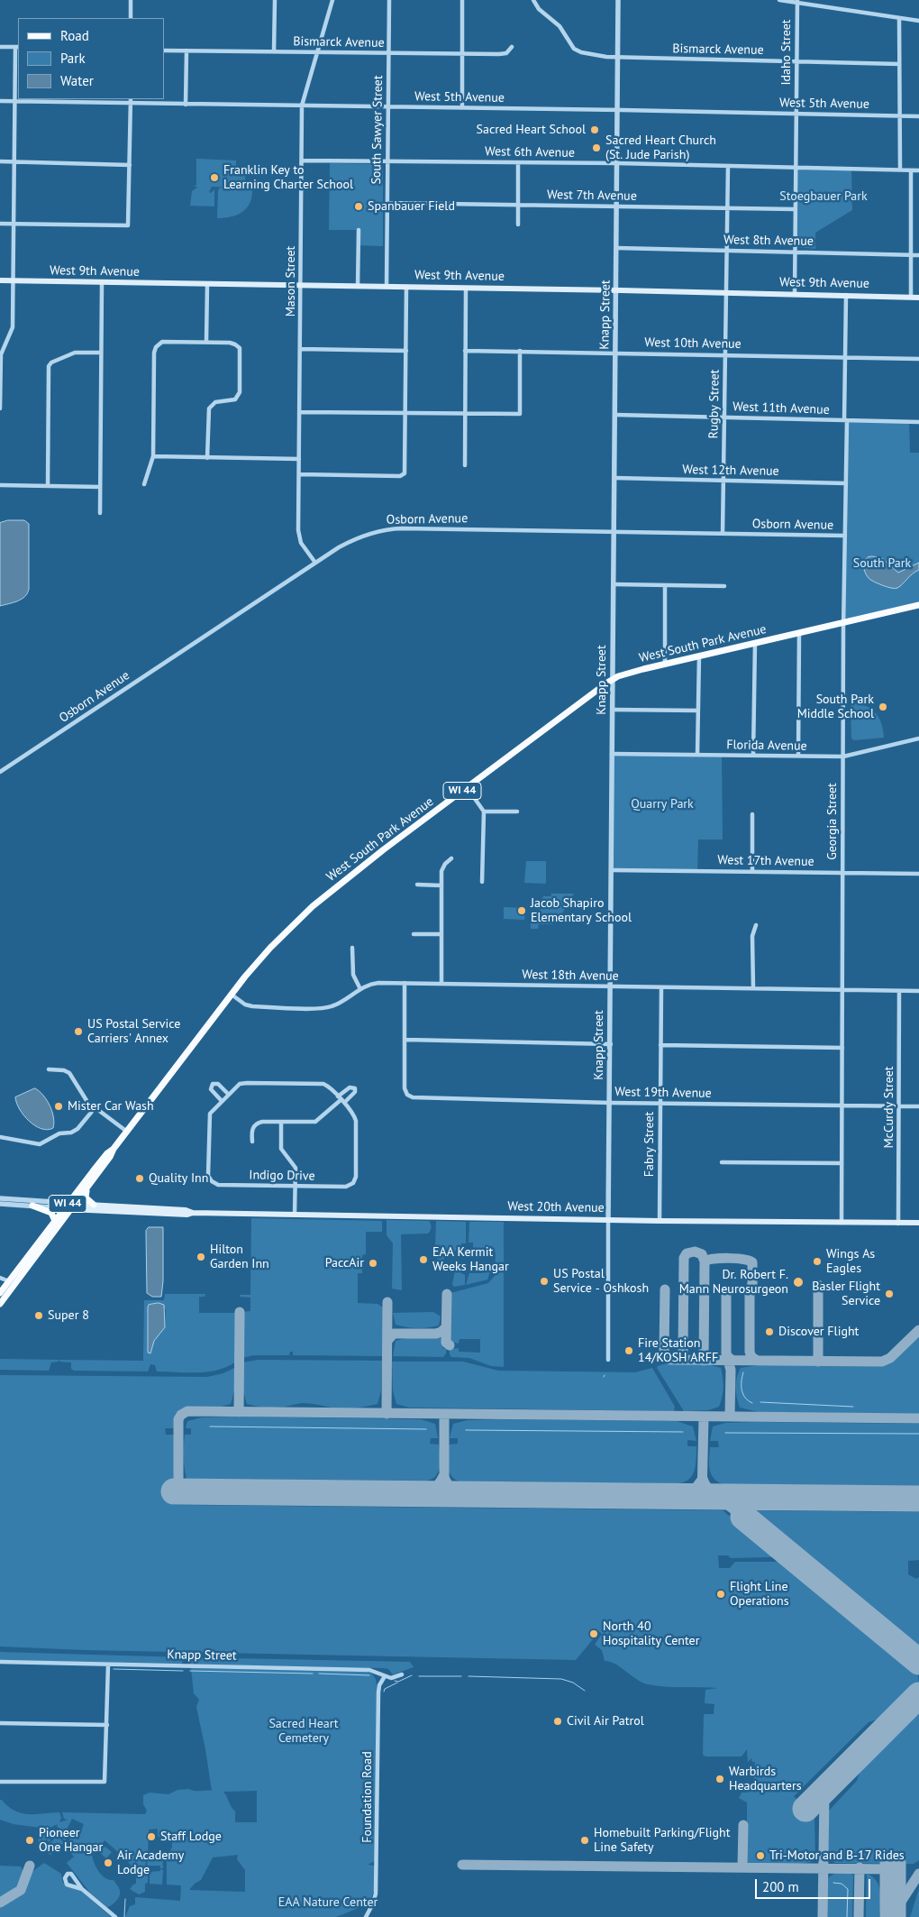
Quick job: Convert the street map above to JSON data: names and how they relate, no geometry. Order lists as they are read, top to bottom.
{
  "streets": {
    "main road": [
      "West 9th Avenue",
      "West South Park Avenue",
      "WI 44",
      "West 20th Avenue"
    ],
    "street": [
      "Bismarck Avenue",
      "Idaho Street",
      "West 5th Avenue",
      "South Sawyer Street",
      "West 6th Avenue",
      "West 7th Avenue",
      "West 8th Avenue",
      "Mason Street",
      "Knapp Street",
      "West 10th Avenue",
      "Rugby Street",
      "West 11th Avenue",
      "West 12th Avenue",
      "Osborn Avenue",
      "Florida Avenue",
      "Georgia Street",
      "West 17th Avenue",
      "West 18th Avenue",
      "West 19th Avenue",
      "McCurdy Street",
      "Fabry Street",
      "Indigo Drive",
      "Foundation Road"
    ]
  },
  "crossings": [
    ["Bismarck Avenue", "Idaho Street"],
    ["Bismarck Avenue", "South Sawyer Street"],
    ["Bismarck Avenue", "Mason Street"],
    ["Bismarck Avenue", "Knapp Street"],
    ["Idaho Street", "West 5th Avenue"],
    ["Idaho Street", "West 6th Avenue"],
    ["Idaho Street", "West 7th Avenue"],
    ["Idaho Street", "West 8th Avenue"],
    ["Idaho Street", "West 9th Avenue"],
    ["West 5th Avenue", "South Sawyer Street"],
    ["West 5th Avenue", "Mason Street"],
    ["West 5th Avenue", "Knapp Street"],
    ["South Sawyer Street", "West 6th Avenue"],
    ["South Sawyer Street", "West 7th Avenue"],
    ["South Sawyer Street", "West 9th Avenue"],
    ["West 6th Avenue", "Mason Street"],
    ["West 6th Avenue", "Knapp Street"],
    ["West 6th Avenue", "Rugby Street"],
    ["West 7th Avenue", "Knapp Street"],
    ["West 7th Avenue", "Rugby Street"],
    ["West 8th Avenue", "Knapp Street"],
    ["West 8th Avenue", "Rugby Street"],
    ["West 9th Avenue", "Mason Street"],
    ["West 9th Avenue", "Knapp Street"],
    ["West 9th Avenue", "Rugby Street"],
    ["West 9th Avenue", "Georgia Street"],
    ["Mason Street", "Osborn Avenue"],
    ["Knapp Street", "West 10th Avenue"],
    ["Knapp Street", "West 11th Avenue"],
    ["Knapp Street", "West 12th Avenue"],
    ["Knapp Street", "Osborn Avenue"],
    ["Knapp Street", "West South Park Avenue"],
    ["Knapp Street", "Florida Avenue"],
    ["Knapp Street", "West 17th Avenue"],
    ["Knapp Street", "West 18th Avenue"],
    ["Knapp Street", "West 19th Avenue"],
    ["Knapp Street", "West 20th Avenue"],
    ["Knapp Street", "Foundation Road"],
    ["West 10th Avenue", "Rugby Street"],
    ["West 10th Avenue", "Georgia Street"],
    ["Rugby Street", "West 11th Avenue"],
    ["Rugby Street", "West 12th Avenue"],
    ["Rugby Street", "Osborn Avenue"],
    ["West 11th Avenue", "Georgia Street"],
    ["West 12th Avenue", "Georgia Street"],
    ["Osborn Avenue", "Georgia Street"],
    ["West South Park Avenue", "WI 44"],
    ["West South Park Avenue", "Georgia Street"],
    ["West South Park Avenue", "West 18th Avenue"],
    ["West South Park Avenue", "West 20th Avenue"],
    ["Florida Avenue", "Georgia Street"],
    ["Georgia Street", "West 17th Avenue"],
    ["Georgia Street", "West 18th Avenue"],
    ["Georgia Street", "West 19th Avenue"],
    ["Georgia Street", "West 20th Avenue"],
    ["West 18th Avenue", "McCurdy Street"],
    ["West 18th Avenue", "Fabry Street"],
    ["West 19th Avenue", "McCurdy Street"],
    ["West 19th Avenue", "Fabry Street"],
    ["McCurdy Street", "West 20th Avenue"],
    ["Fabry Street", "West 20th Avenue"]
  ],
  "parks": [
    "Stoegbauer Park",
    "South Park",
    "Quarry Park",
    "Sacred Heart Cemetery",
    "EAA Nature Center"
  ],
  "places": [
    "Sacred Heart School",
    "Sacred Heart Church (St. Jude Parish)",
    "Franklin Key to Learning Charter School",
    "Spanbauer Field",
    "South Park Middle School",
    "Jacob Shapiro Elementary School",
    "US Postal Service Carriers' Annex",
    "Mister Car Wash",
    "Quality Inn",
    "Hilton Garden Inn",
    "EAA Kermit Weeks Hangar",
    "Wings As Eagles",
    "PaccAir",
    "US Postal Service - Oshkosh",
    "Dr. Robert F. Mann Neurosurgeon",
    "Basler Flight Service",
    "Super 8",
    "Discover Flight",
    "Fire Station 14/KOSH ARFF",
    "Flight Line Operations",
    "North 40 Hospitality Center",
    "Civil Air Patrol",
    "Warbirds Headquarters",
    "Staff Lodge",
    "Pioneer One Hangar",
    "Homebuilt Parking/Flight Line Safety",
    "Tri-Motor and B-17 Rides",
    "Air Academy Lodge"
  ],
  "legend": ["Road", "Park", "Water"],
  "scale_bar": "200 m"
}
